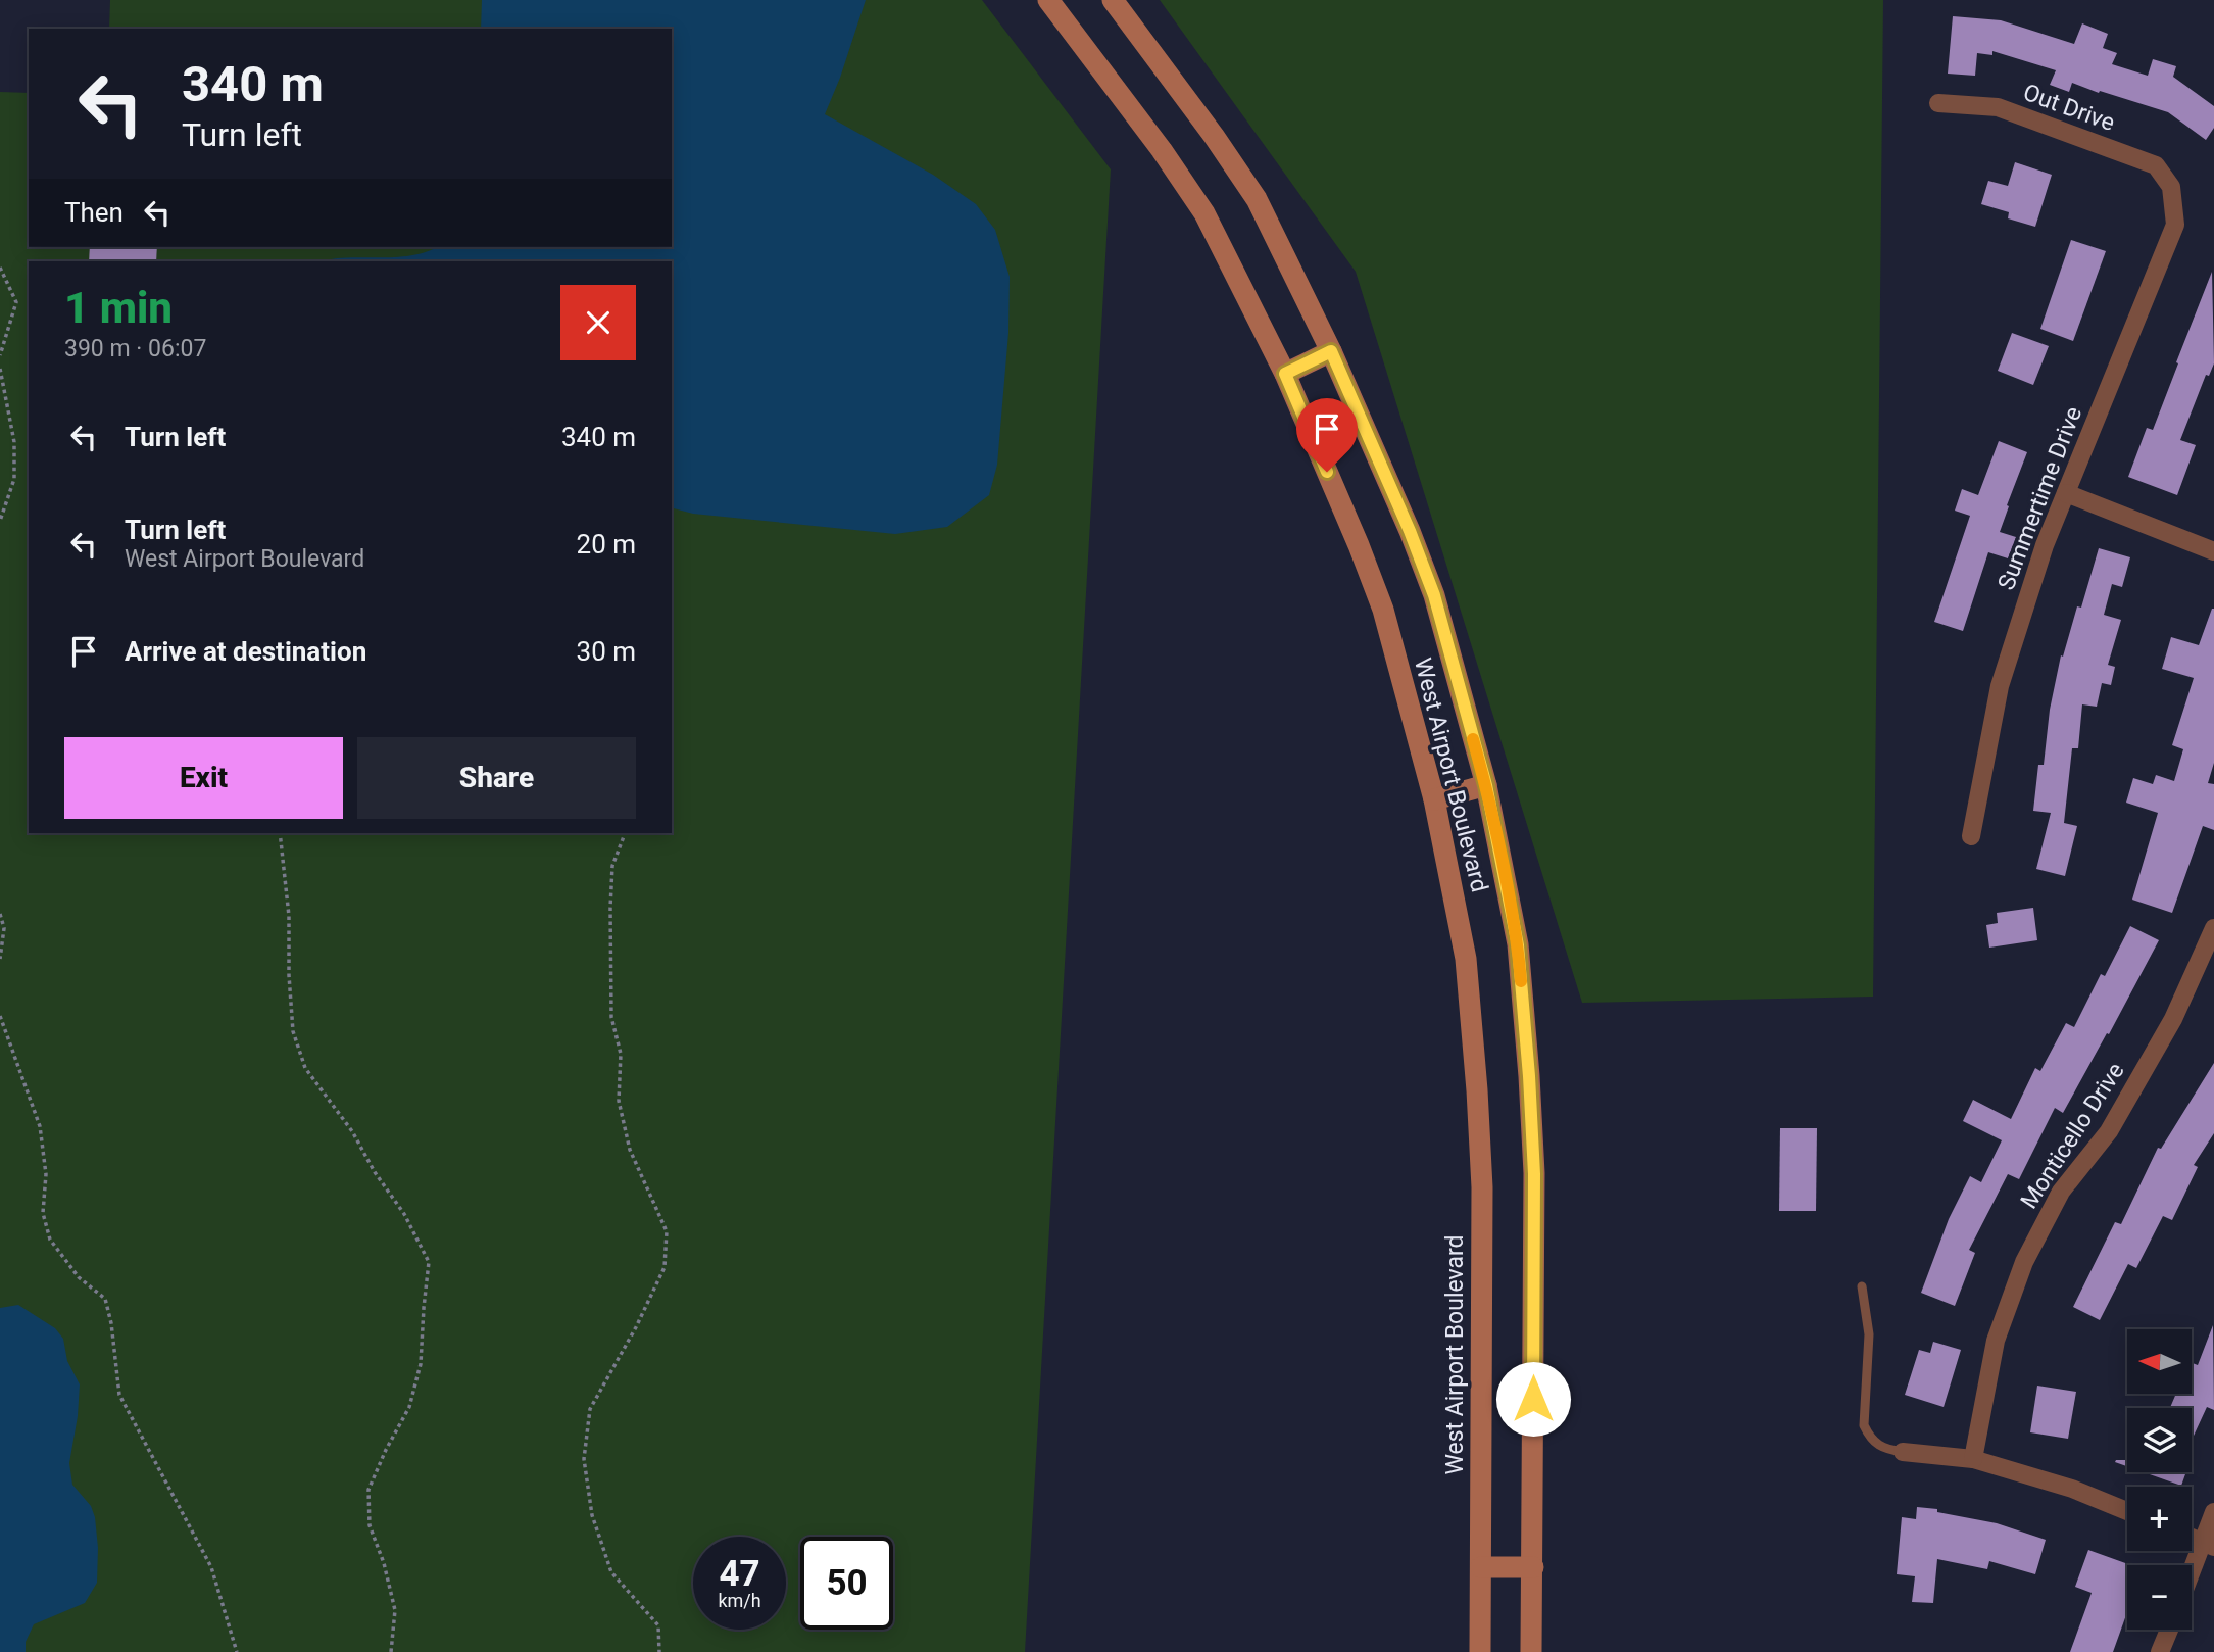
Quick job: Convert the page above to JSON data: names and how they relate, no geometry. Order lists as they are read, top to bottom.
{
  "streets": {
    "main road": ["West Airport Boulevard"],
    "street": ["Out Drive", "Summertime Drive", "Monticello Drive"]
  },
  "crossings": [
    ["Out Drive", "Summertime Drive"]
  ],
  "north": "left",
  "page": {
    "turn": ["340 m", "Turn left"],
    "then": "Then",
    "heading": ["1 min", "390 m · 06:07"],
    "list": [
      {
        "name": "Turn left",
        "value": "340 m"
      },
      {
        "name": "Turn left",
        "note": "West Airport Boulevard",
        "value": "20 m"
      },
      {
        "name": "Arrive at destination",
        "value": "30 m"
      }
    ],
    "buttons": ["Exit", "Share"],
    "map_buttons": ["+", "−"],
    "speed": "47 km/h",
    "limit": "50"
  }
}
